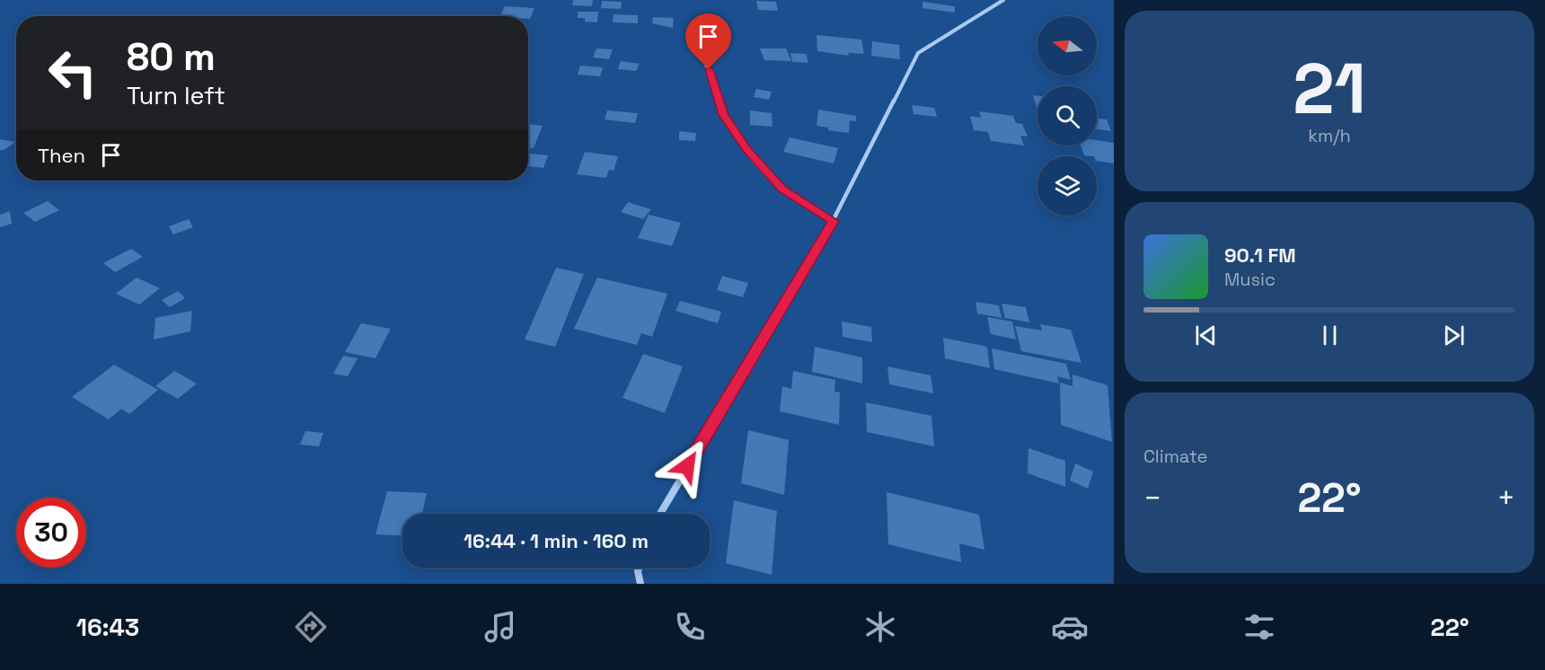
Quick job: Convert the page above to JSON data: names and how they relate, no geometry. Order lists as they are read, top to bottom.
{
  "north": "left",
  "page": {
    "tile": [
      ["21", "km/h"],
      "Climate"
    ],
    "turn": ["80 m", "Turn left"],
    "then": "Then",
    "song": ["90.1 FM", "Music"],
    "heat": ["−", "22°", "+"],
    "limit": "30",
    "trip": "16:44 · 1 min · 160 m",
    "tabs": ["16:43", "22°"]
  }
}
